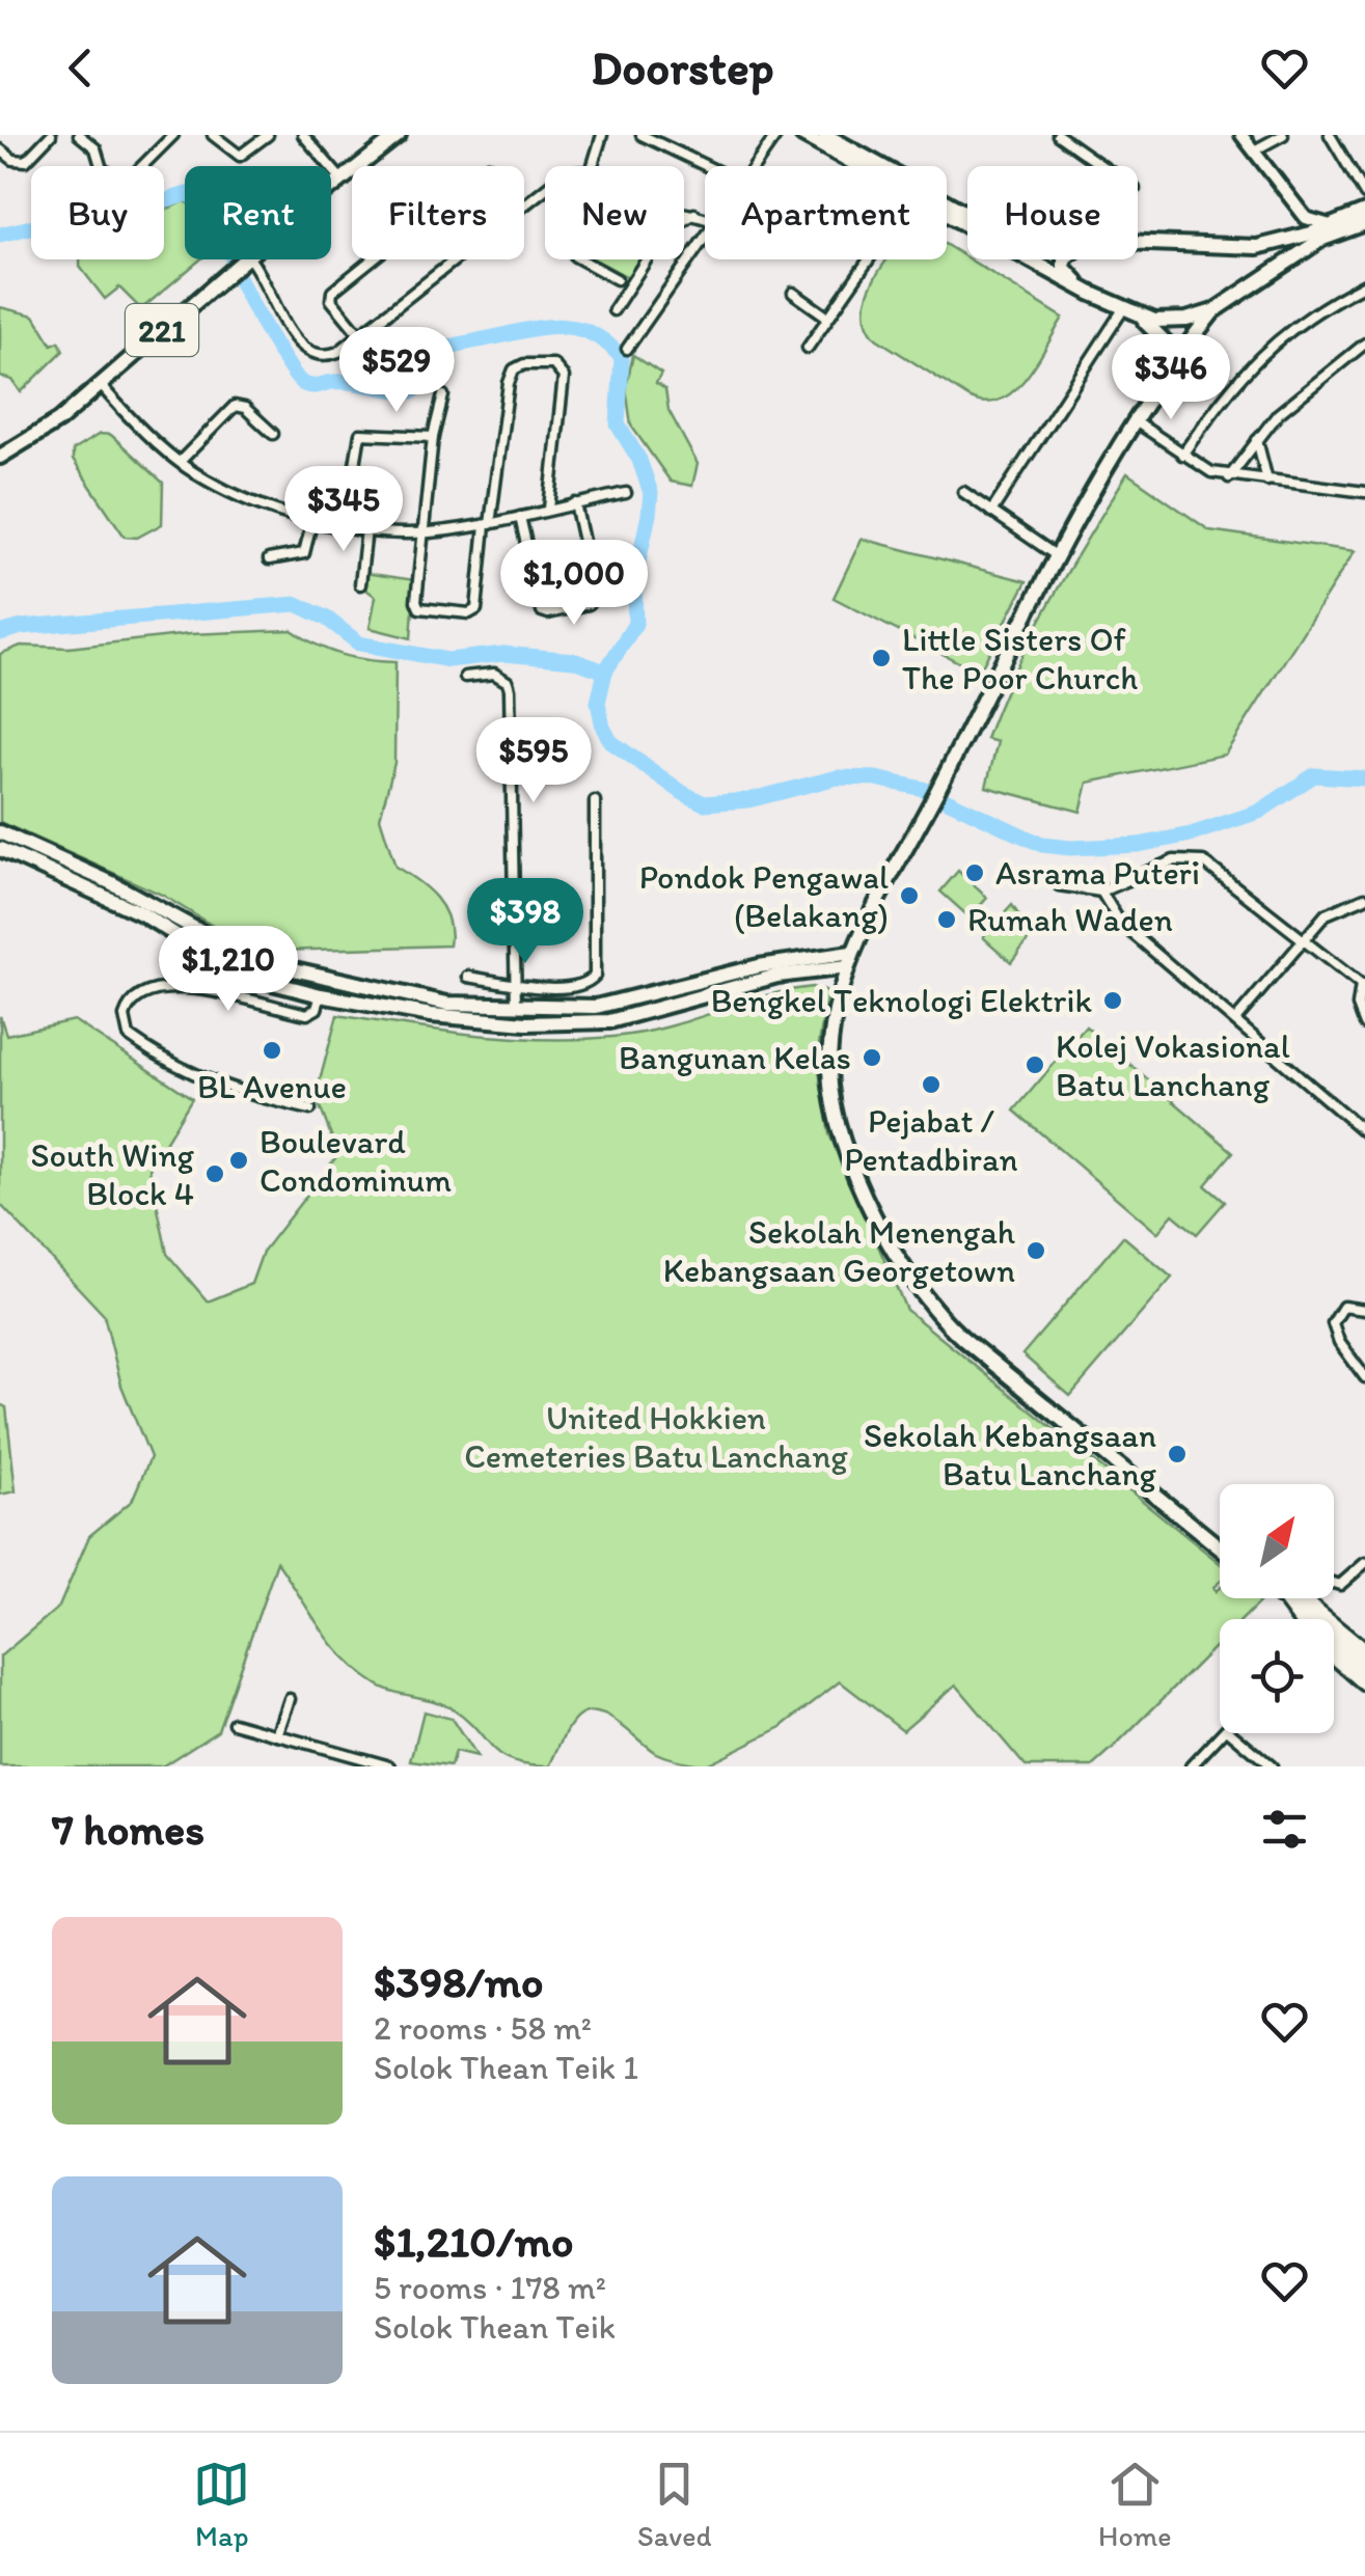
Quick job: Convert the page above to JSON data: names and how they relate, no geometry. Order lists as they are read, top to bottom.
{
  "streets": {
    "main road": ["221"]
  },
  "parks": ["United Hokkien Cemeteries Batu Lanchang"],
  "places": [
    "Little Sisters Of The Poor Church",
    "Asrama Puteri",
    "Pondok Pengawal (Belakang)",
    "Rumah Waden",
    "Bengkel Teknologi Elektrik",
    "BL Avenue",
    "Bangunan Kelas",
    "Kolej Vokasional Batu Lanchang",
    "Pejabat / Pentadbiran",
    "Boulevard Condominum",
    "South Wing Block 4",
    "Sekolah Menengah Kebangsaan Georgetown",
    "Sekolah Kebangsaan Batu Lanchang"
  ],
  "north": "top right",
  "page": {
    "header": "Doorstep",
    "chip": [
      "Buy",
      "Rent",
      "Filters",
      "New",
      "Apartment",
      "House"
    ],
    "price": [
      "$529",
      "$346",
      "$345",
      "$1,000",
      "$595",
      "$398",
      "$1,210"
    ],
    "heading": "7 homes",
    "list": [
      {
        "name": "$398/mo",
        "note": "2 rooms · 58 m² · Solok Thean Teik 1"
      },
      {
        "name": "$1,210/mo",
        "note": "5 rooms · 178 m² · Solok Thean Teik"
      }
    ],
    "tabs": ["Map", "Saved", "Home"]
  }
}
